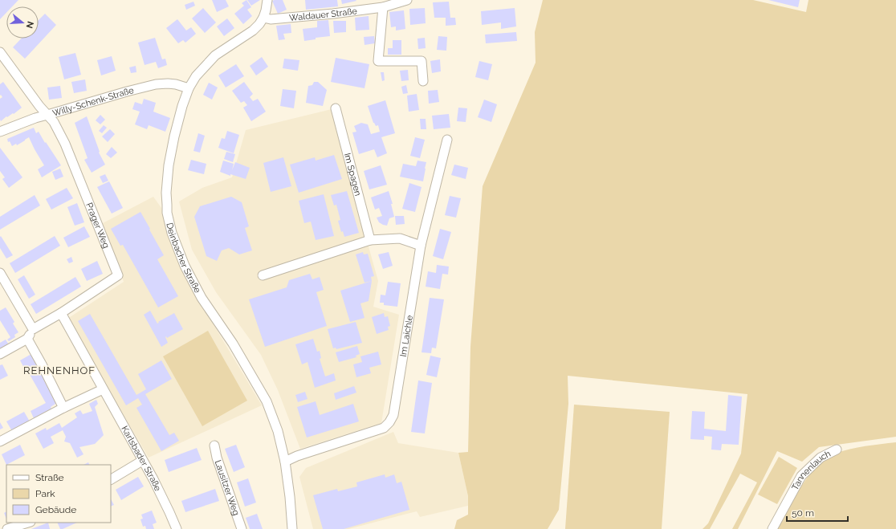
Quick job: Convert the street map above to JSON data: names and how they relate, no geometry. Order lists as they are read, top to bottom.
{
  "streets": {
    "street": [
      "Waldauer Straße",
      "Willy-Schenk-Straße",
      "Im Spagen",
      "Prager Weg",
      "Deinbacher Straße",
      "Im Laichle",
      "Karlsbader Straße",
      "Tannenlauch",
      "Lausitzer Weg"
    ]
  },
  "crossings": [
    ["Waldauer Straße", "Deinbacher Straße"],
    ["Willy-Schenk-Straße", "Prager Weg"],
    ["Willy-Schenk-Straße", "Deinbacher Straße"],
    ["Prager Weg", "Karlsbader Straße"],
    ["Deinbacher Straße", "Im Laichle"]
  ],
  "districts": ["REHNENHOF"],
  "legend": ["Straße", "Park", "Gebäude"],
  "scale_bar": "50 m",
  "north": "right"
}
